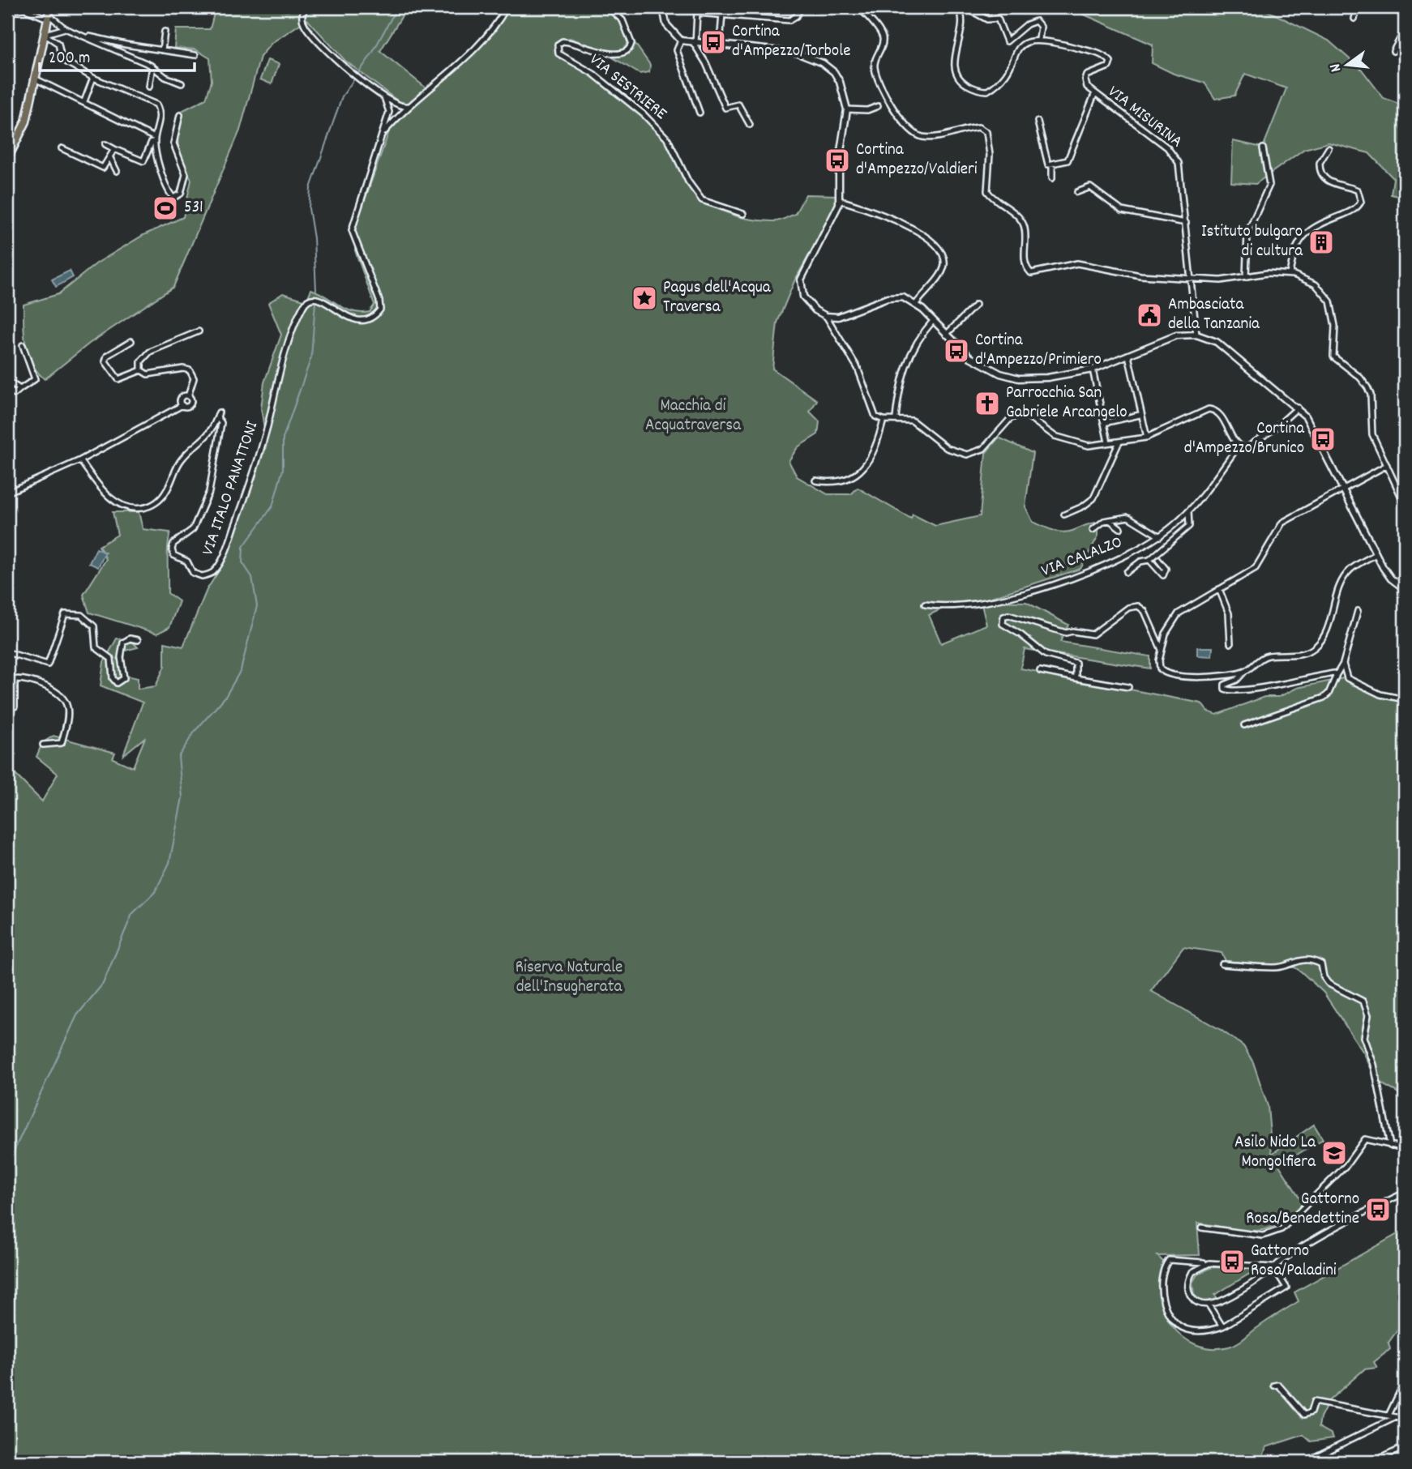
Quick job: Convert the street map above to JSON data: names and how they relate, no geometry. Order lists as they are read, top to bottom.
{
  "streets": {
    "street": [
      "VIA SESTRIERE",
      "VIA MISURINA",
      "VIA ITALO PANATTONI",
      "VIA CALALZO"
    ]
  },
  "parks": ["Macchia di Acquatraversa", "Riserva Naturale dell'Insugherata"],
  "places": {
    "bus stop": [
      "Cortina d'Ampezzo/Torbole",
      "Cortina d'Ampezzo/Valdieri",
      "Cortina d'Ampezzo/Primiero",
      "Cortina d'Ampezzo/Brunico",
      "Gattorno Rosa/Benedettine",
      "Gattorno Rosa/Paladini"
    ],
    "sports": ["531"],
    "building": ["Istituto bulgaro di cultura"],
    "place": ["Pagus dell'Acqua Traversa"],
    "public building": ["Ambasciata della Tanzania"],
    "church": ["Parrocchia San Gabriele Arcangelo"],
    "school or university": ["Asilo Nido La Mongolfiera"]
  },
  "scale_bar": "200 m",
  "north": "left"
}
